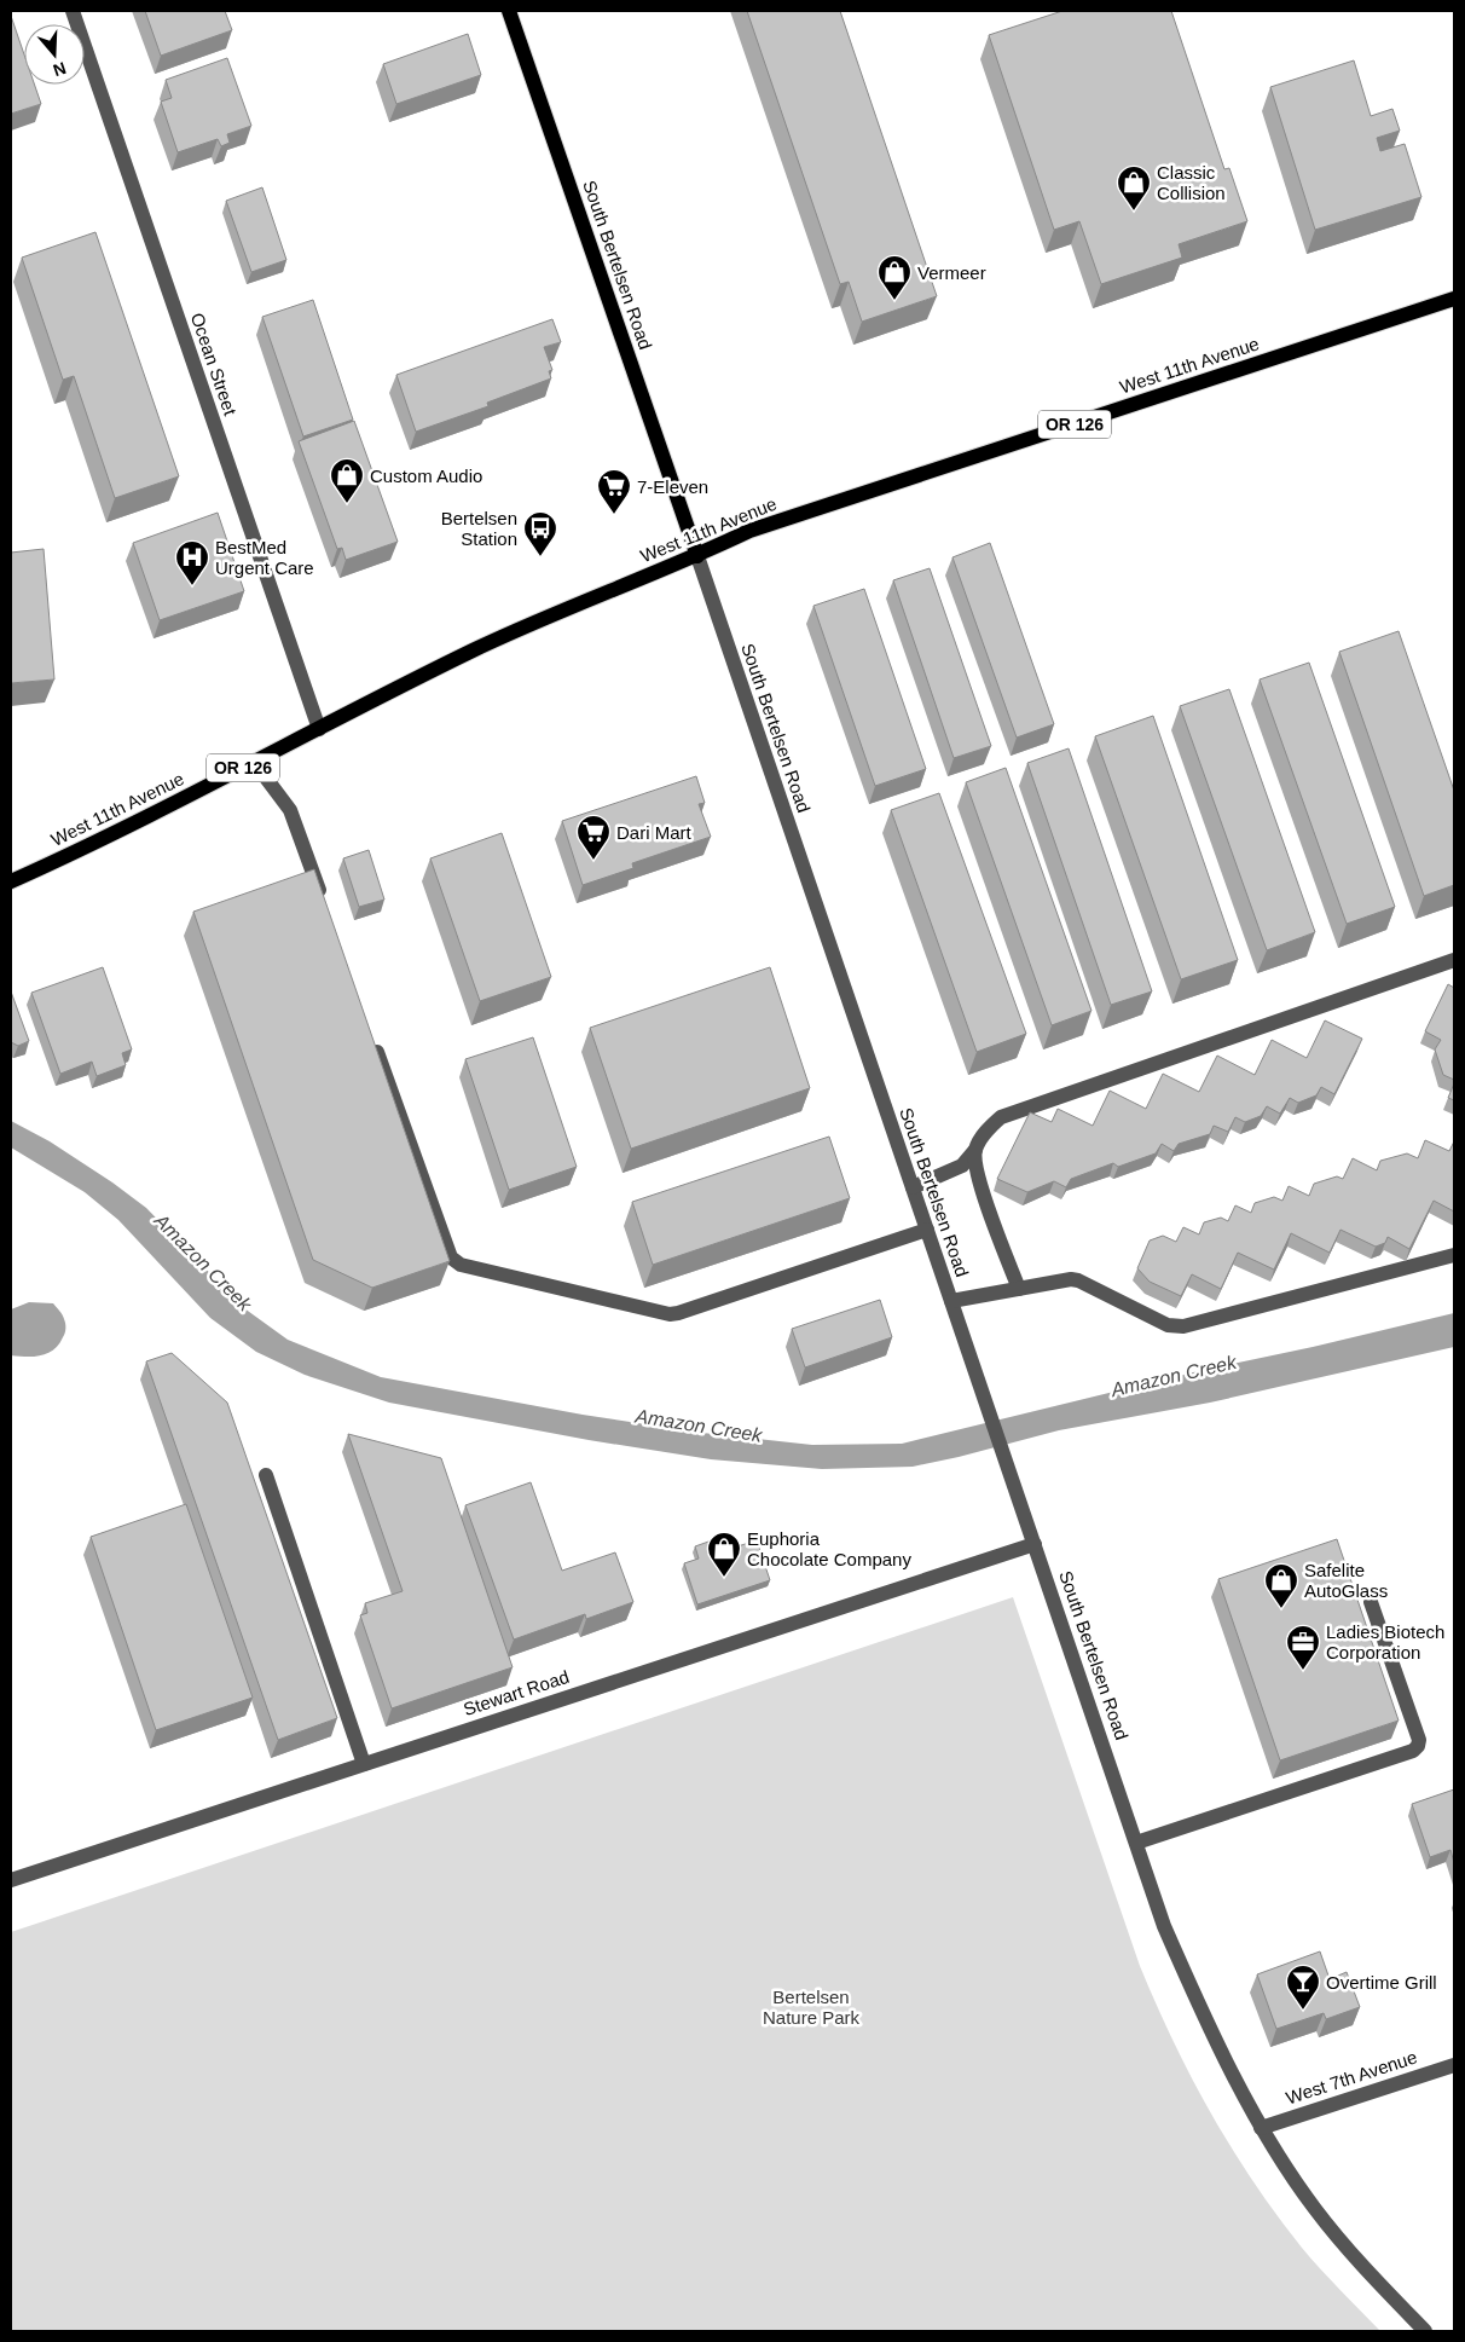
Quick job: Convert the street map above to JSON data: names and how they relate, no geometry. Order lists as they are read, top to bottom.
{
  "streets": {
    "main road": ["South Bertelsen Road", "West 11th Avenue", "OR 126"],
    "street": ["Ocean Street", "Stewart Road", "West 7th Avenue"]
  },
  "crossings": [
    ["South Bertelsen Road", "West 11th Avenue"],
    ["South Bertelsen Road", "Stewart Road"],
    ["South Bertelsen Road", "West 7th Avenue"],
    ["Ocean Street", "West 11th Avenue"]
  ],
  "water": ["Amazon Creek"],
  "parks": ["Bertelsen Nature Park"],
  "places": {
    "shop": [
      "Classic Collision",
      "Vermeer",
      "Custom Audio",
      "Euphoria Chocolate Company",
      "Safelite AutoGlass"
    ],
    "supermarket": ["7-Eleven", "Dari Mart"],
    "bus stop": ["Bertelsen Station"],
    "hospital": ["BestMed Urgent Care"],
    "office": ["Ladies Biotech Corporation"],
    "bar": ["Overtime Grill"]
  },
  "north": "bottom"
}
